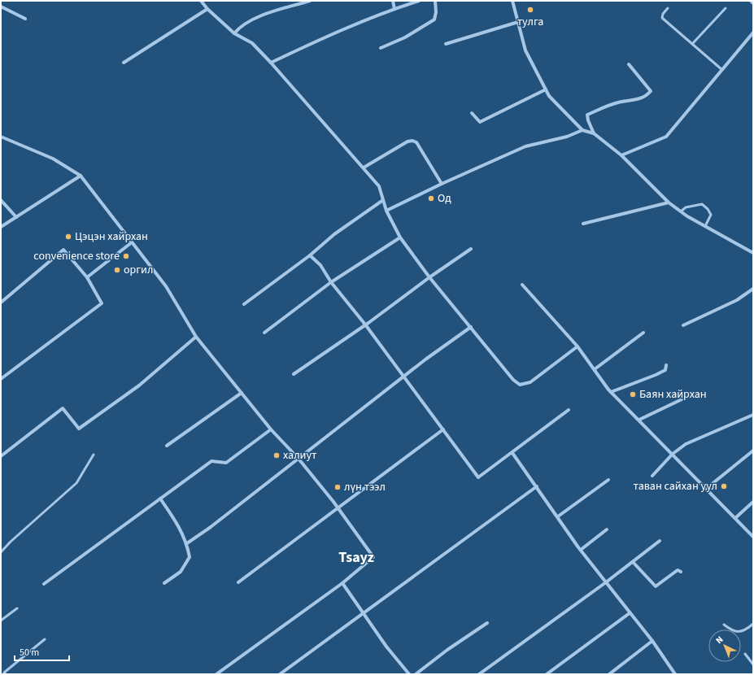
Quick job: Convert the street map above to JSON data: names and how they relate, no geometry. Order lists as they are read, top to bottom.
{
  "districts": ["Tsayz"],
  "places": [
    "тулга",
    "Од",
    "Цэцэн хайрхан",
    "convenience store",
    "оргил",
    "Баян хайрхан",
    "халиут",
    "таван сайхан уул",
    "лүн тээл"
  ],
  "scale_bar": "50 m",
  "north": "top left"
}
